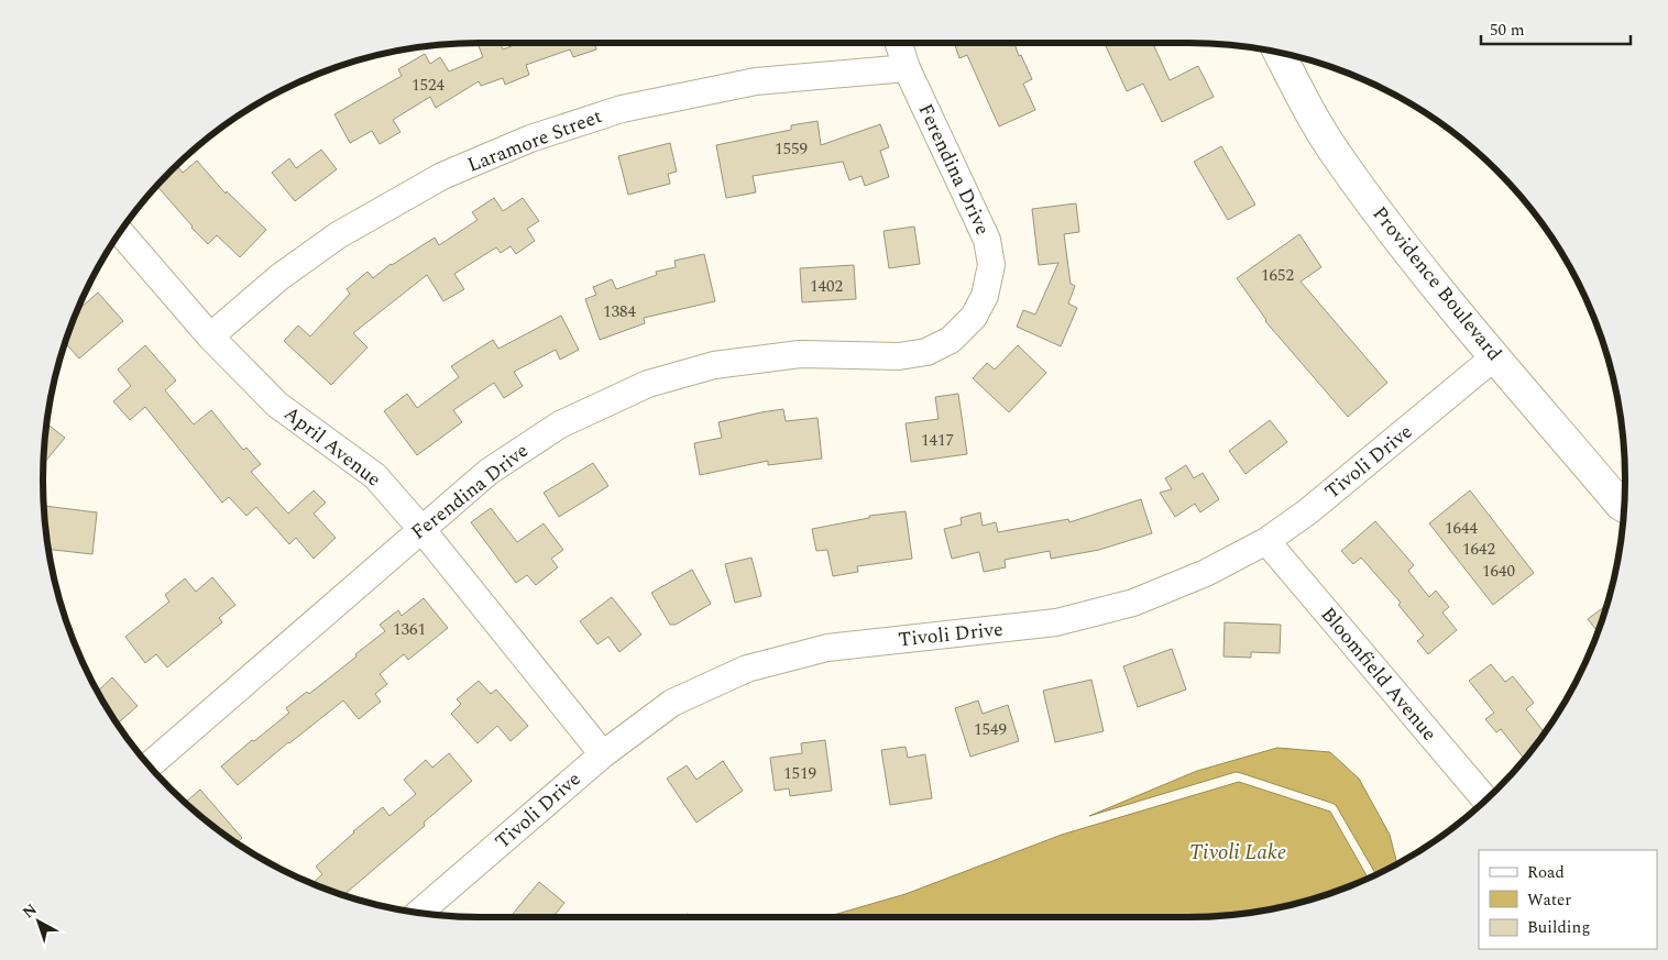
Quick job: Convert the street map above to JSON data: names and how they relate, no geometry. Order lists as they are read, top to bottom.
{
  "streets": {
    "main road": ["Providence Boulevard"],
    "street": [
      "Laramore Street",
      "Ferendina Drive",
      "April Avenue",
      "Tivoli Drive",
      "Bloomfield Avenue"
    ]
  },
  "crossings": [
    ["Laramore Street", "Ferendina Drive"],
    ["Laramore Street", "April Avenue"],
    ["Ferendina Drive", "April Avenue"],
    ["Providence Boulevard", "Tivoli Drive"],
    ["April Avenue", "Tivoli Drive"],
    ["Tivoli Drive", "Bloomfield Avenue"]
  ],
  "water": ["Tivoli Lake"],
  "house_numbers": [
    "1524",
    "1559",
    "1652",
    "1402",
    "1384",
    "1417",
    "1644",
    "1642",
    "1640",
    "1361",
    "1549",
    "1519"
  ],
  "legend": ["Road", "Water", "Building"],
  "scale_bar": "50 m",
  "north": "top left"
}
